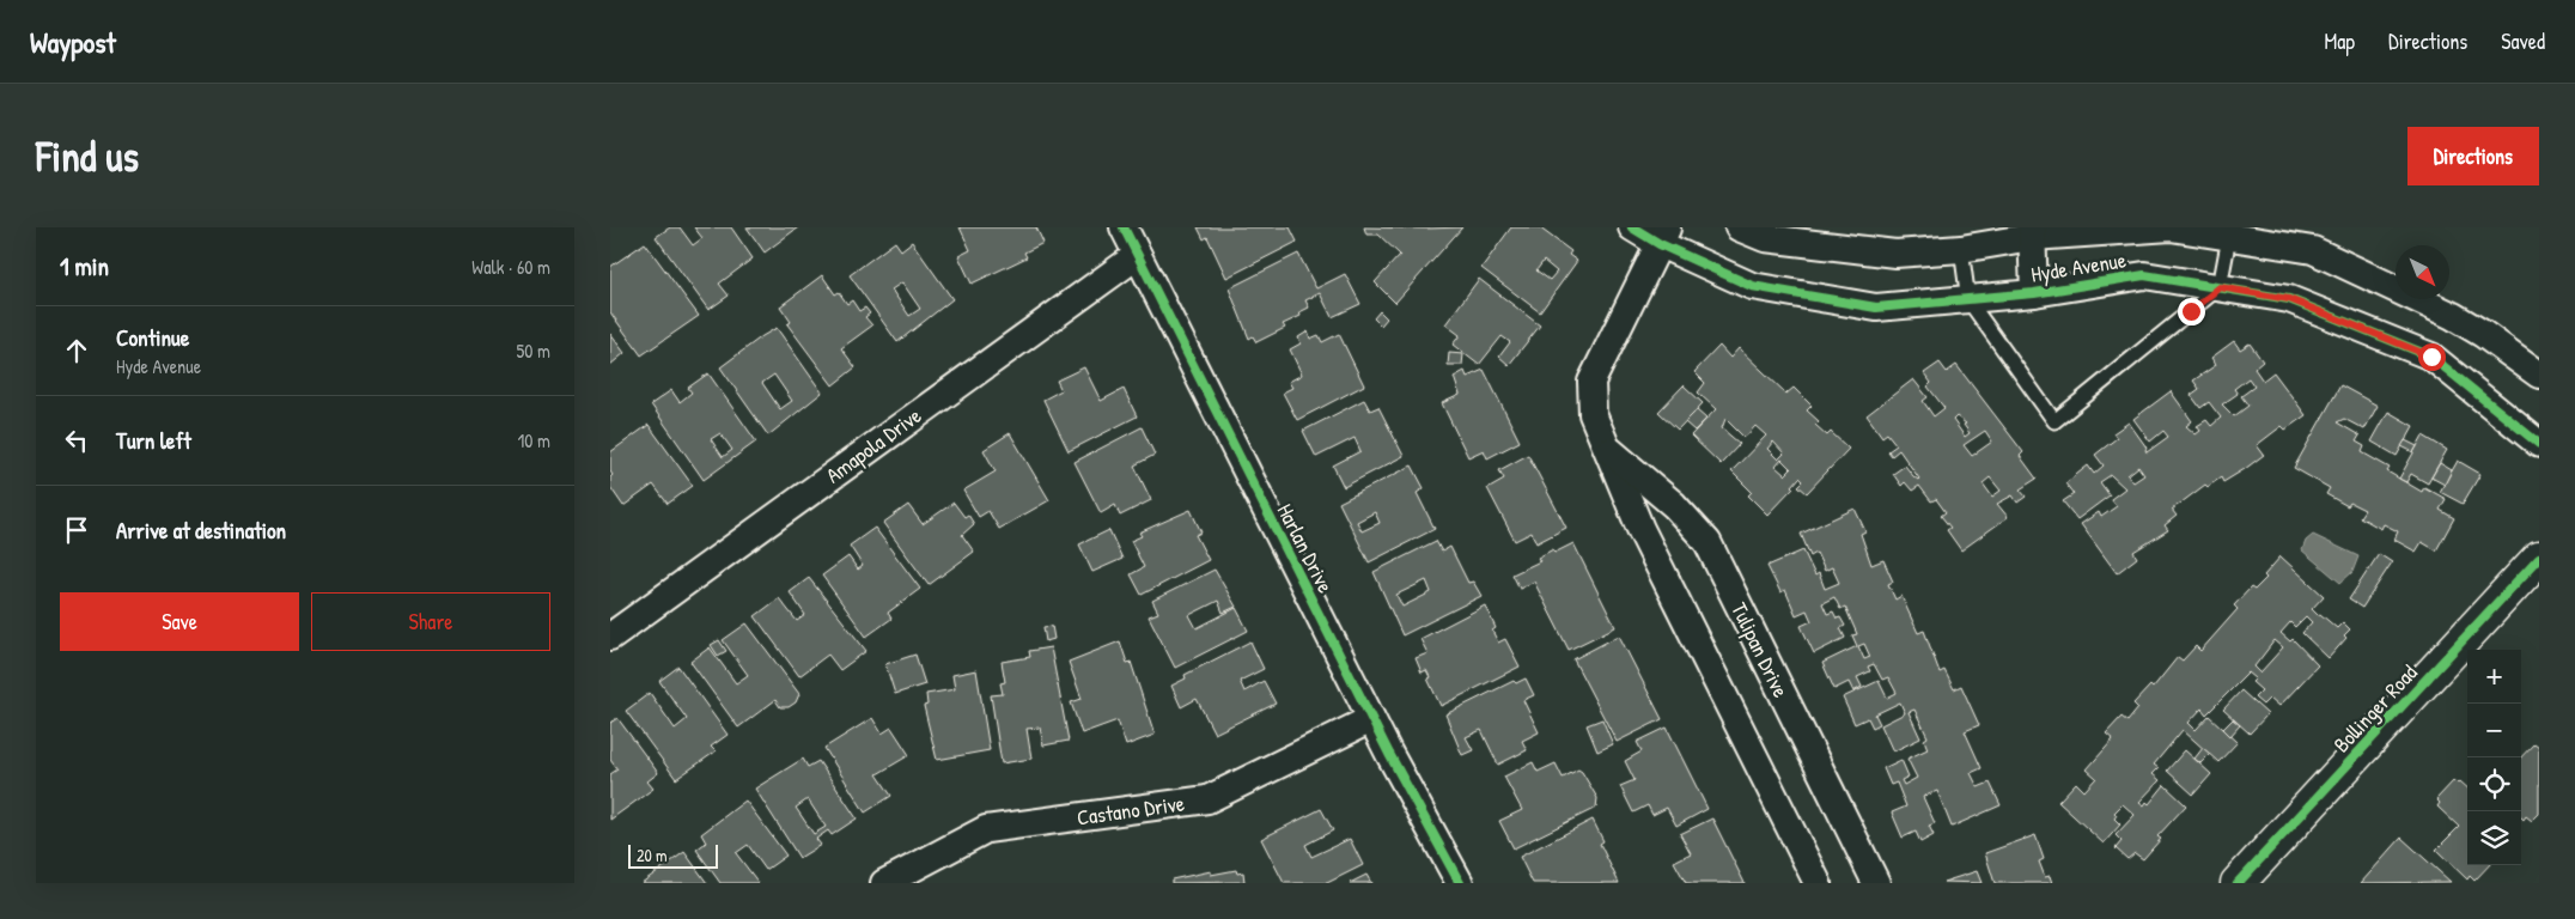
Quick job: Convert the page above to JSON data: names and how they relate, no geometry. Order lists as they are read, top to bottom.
{
  "streets": {
    "main road": ["Bollinger Road"],
    "street": [
      "Hyde Avenue",
      "Amapola Drive",
      "Harlan Drive",
      "Tulipan Drive",
      "Castano Drive"
    ]
  },
  "crossings": [
    ["Hyde Avenue", "Tulipan Drive"],
    ["Amapola Drive", "Harlan Drive"],
    ["Harlan Drive", "Castano Drive"]
  ],
  "scale_bar": "20 m",
  "north": "bottom right",
  "page": {
    "header": "Waypost",
    "nav": ["Map", "Directions", "Saved"],
    "buttons": [
      "Directions",
      ["Save", "Share"]
    ],
    "title": "Find us",
    "heading": ["1 min", "Walk · 60 m"],
    "list": [
      ["Continue", "Hyde Avenue", "50 m"],
      ["Turn left", "10 m"],
      "Arrive at destination"
    ],
    "map_buttons": ["+", "−"],
    "scale": "20 m"
  }
}
